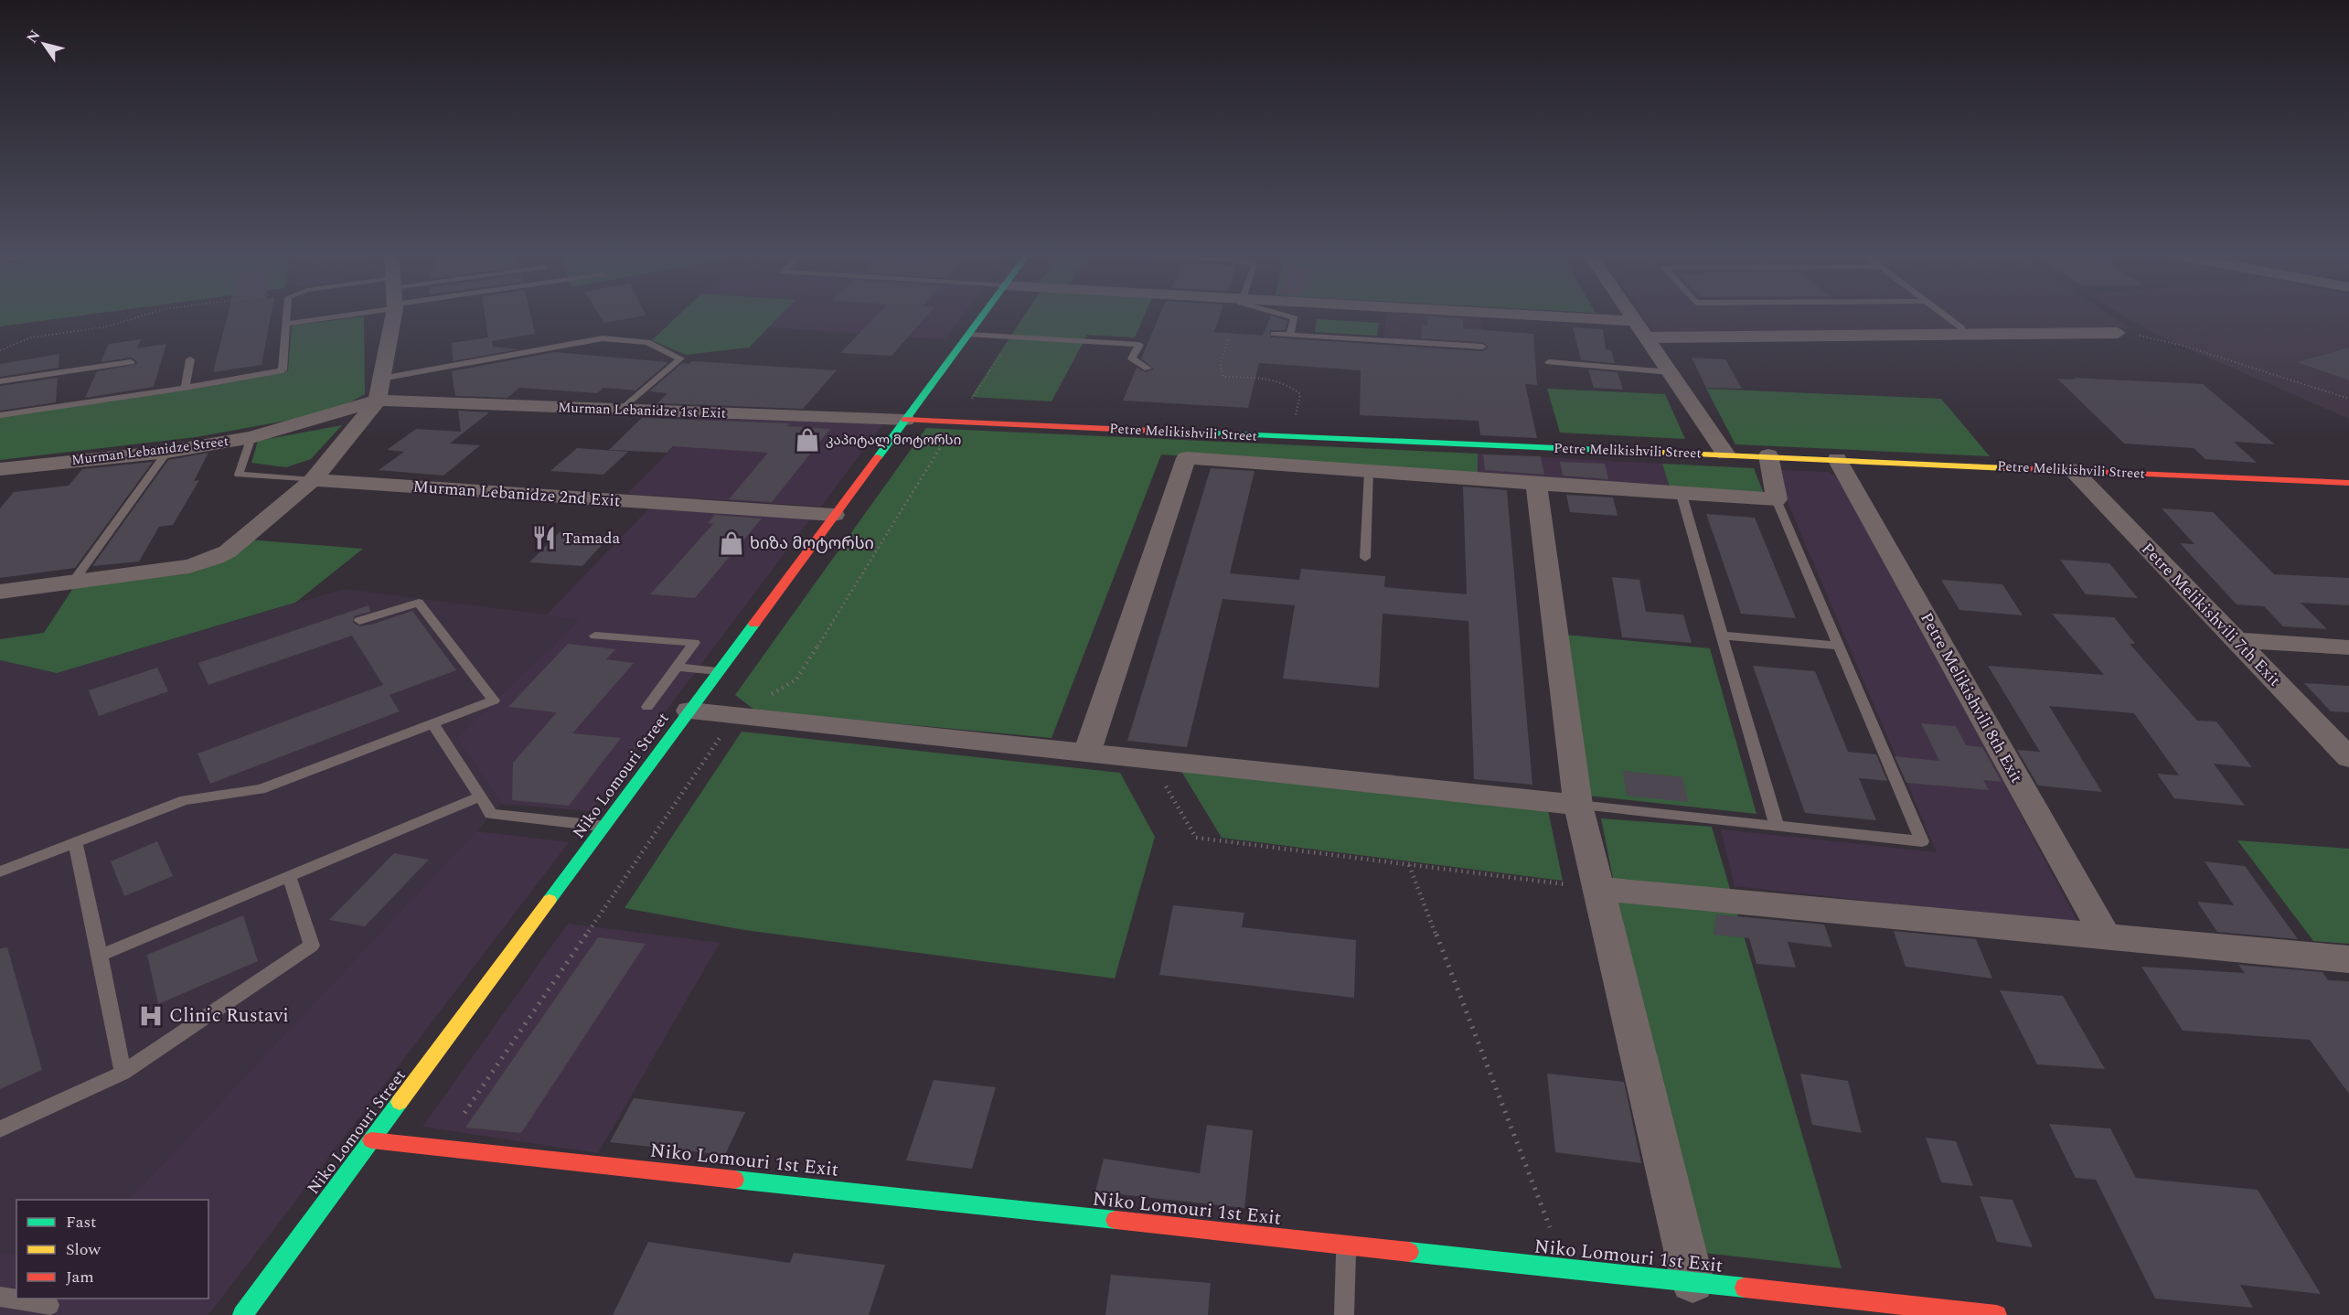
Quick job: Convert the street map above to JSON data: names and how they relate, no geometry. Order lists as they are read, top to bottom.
{
  "streets": {
    "street": [
      "Murman Lebanidze 1st Exit",
      "Petre Melikishvili Street",
      "Murman Lebanidze Street",
      "Murman Lebanidze 2nd Exit",
      "Petre Melikishvili 7th Exit",
      "Petre Melikishvili 8th Exit",
      "Niko Lomouri Street",
      "Niko Lomouri 1st Exit"
    ]
  },
  "crossings": [
    ["Murman Lebanidze 1st Exit", "Petre Melikishvili Street"],
    ["Murman Lebanidze 1st Exit", "Murman Lebanidze Street"],
    ["Murman Lebanidze 1st Exit", "Niko Lomouri Street"],
    ["Petre Melikishvili Street", "Petre Melikishvili 7th Exit"],
    ["Petre Melikishvili Street", "Petre Melikishvili 8th Exit"],
    ["Petre Melikishvili Street", "Niko Lomouri Street"],
    ["Murman Lebanidze Street", "Murman Lebanidze 2nd Exit"],
    ["Murman Lebanidze 2nd Exit", "Niko Lomouri Street"],
    ["Niko Lomouri Street", "Niko Lomouri 1st Exit"]
  ],
  "places": {
    "shop": ["კაპიტალ მოტორსი", "ხიზა მოტორსი"],
    "restaurant": ["Tamada"],
    "hospital": ["Clinic Rustavi"]
  },
  "legend": ["Fast", "Slow", "Jam"],
  "north": "top left"
}
